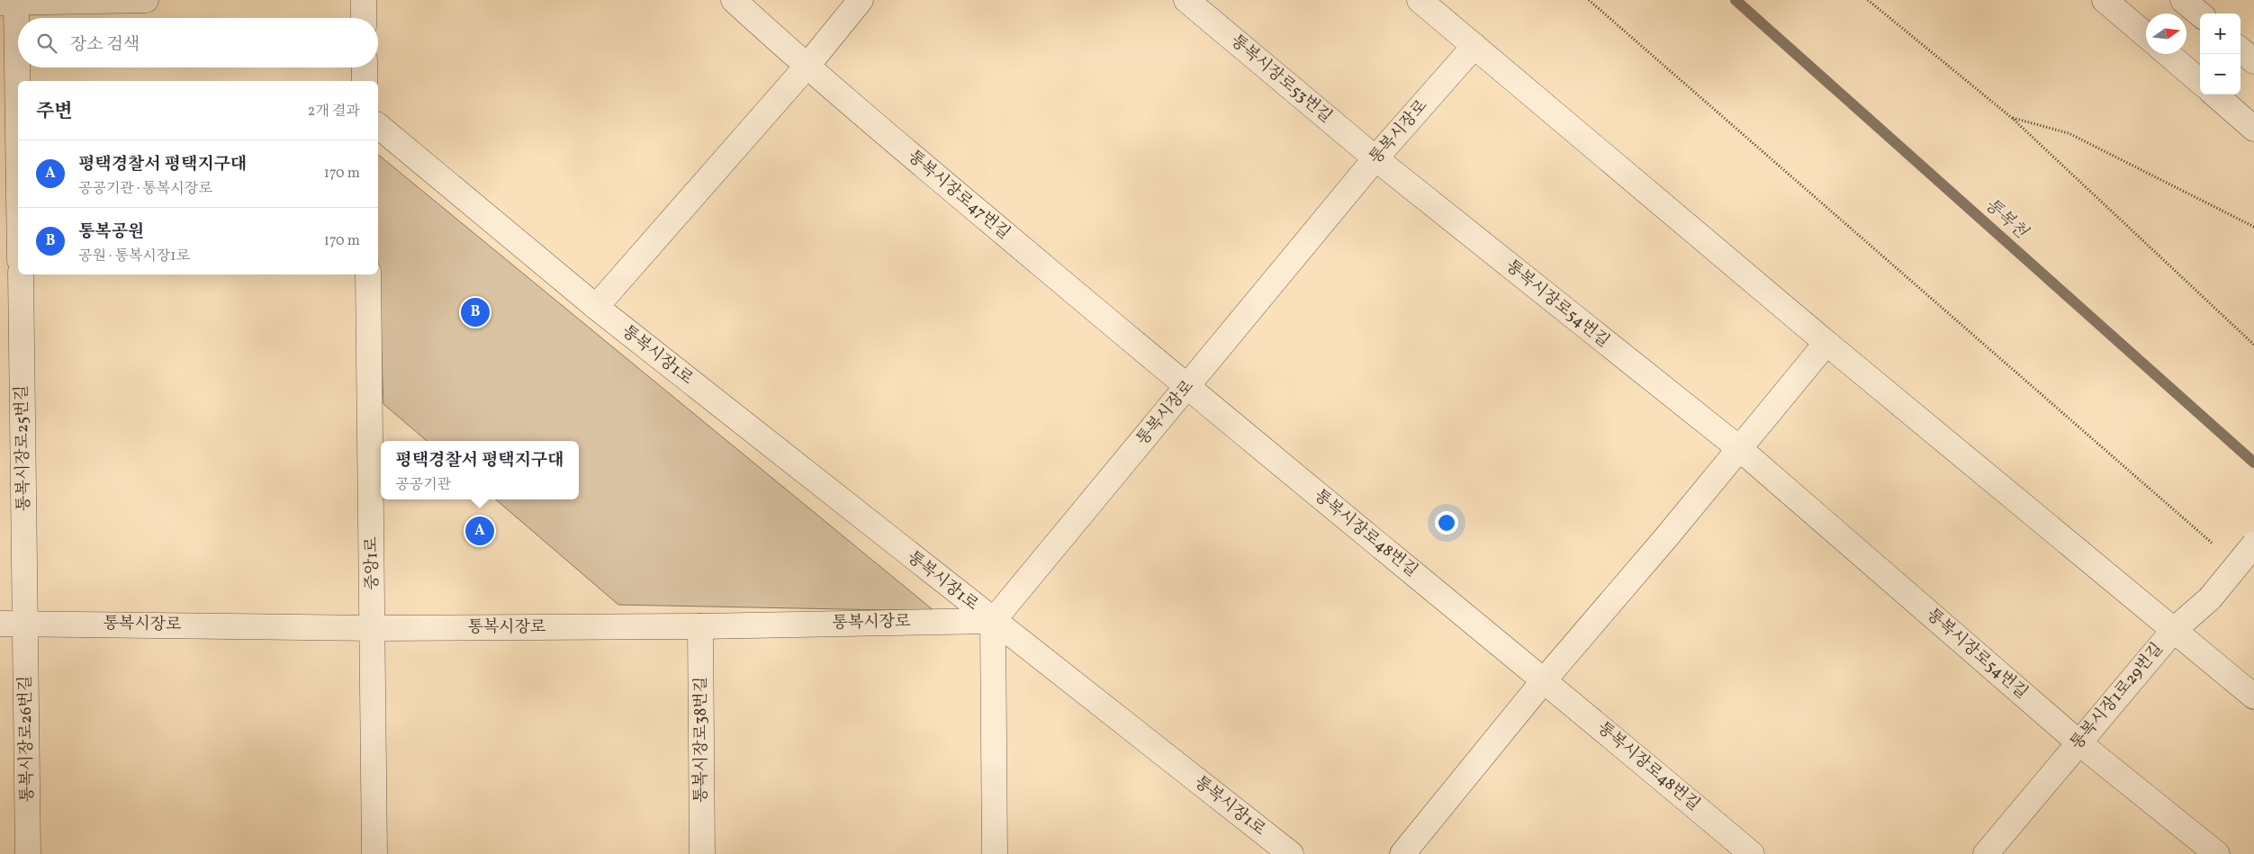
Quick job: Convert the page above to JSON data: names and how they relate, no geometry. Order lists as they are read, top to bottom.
{
  "streets": {
    "street": [
      "통복시장로53번길",
      "통복시장로",
      "통복시장로47번길",
      "통복시장로54번길",
      "통복시장1로",
      "통복시장로25번길",
      "통복시장로48번길",
      "중앙1로",
      "통복시장1로29번길",
      "통복시장로26번길",
      "통복시장로38번길"
    ]
  },
  "crossings": [
    ["통복시장로53번길", "통복시장로"],
    ["통복시장로53번길", "통복시장로54번길"],
    ["통복시장로", "통복시장로47번길"],
    ["통복시장로", "통복시장로54번길"],
    ["통복시장로", "통복시장1로"],
    ["통복시장로", "통복시장로25번길"],
    ["통복시장로", "통복시장로48번길"],
    ["통복시장로", "중앙1로"],
    ["통복시장로", "통복시장로26번길"],
    ["통복시장로", "통복시장로38번길"],
    ["통복시장로47번길", "통복시장로48번길"],
    ["통복시장로54번길", "통복시장1로29번길"],
    ["통복시장로25번길", "통복시장로26번길"]
  ],
  "water": ["통복천"],
  "north": "right",
  "page": {
    "map_buttons": ["+", "−"],
    "search": "장소 검색",
    "heading": ["주변", "2개 결과"],
    "list": [
      {
        "mark": "A",
        "name": "평택경찰서 평택지구대",
        "note": "공공기관 · 통복시장로",
        "value": "170 m"
      },
      {
        "mark": "B",
        "name": "통복공원",
        "note": "공원 · 통복시장1로",
        "value": "170 m"
      }
    ],
    "pins": ["B", "A"],
    "popup": ["평택경찰서 평택지구대", "공공기관"]
  }
}
